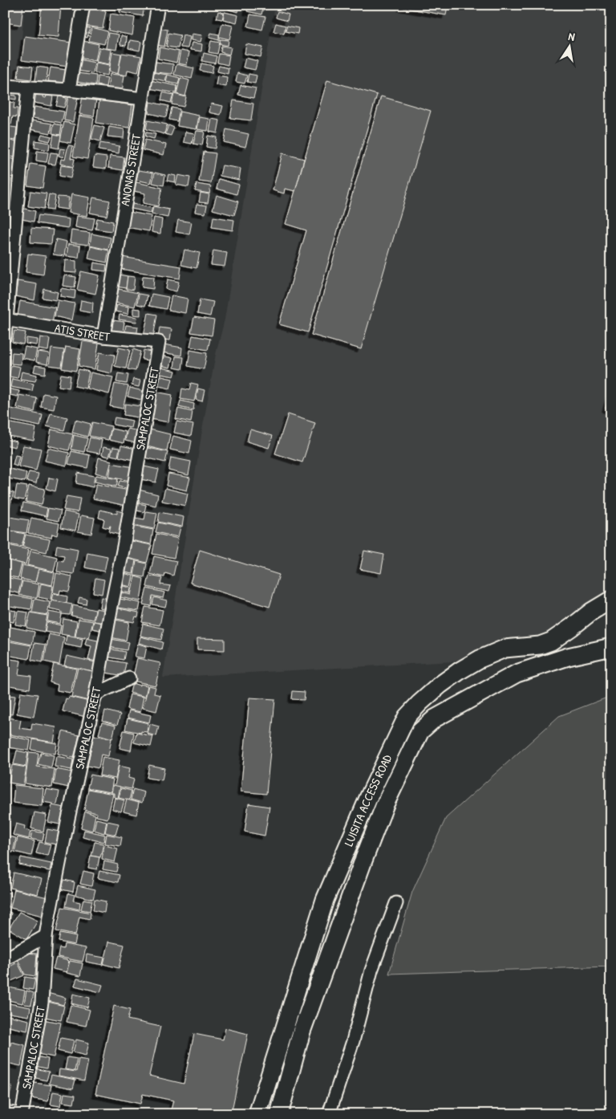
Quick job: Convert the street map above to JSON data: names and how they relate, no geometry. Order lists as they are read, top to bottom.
{
  "streets": {
    "main road": ["LUISITA ACCESS ROAD"],
    "street": ["ANONAS STREET", "ATIS STREET", "SAMPALOC STREET"]
  },
  "crossings": [
    ["ANONAS STREET", "ATIS STREET"],
    ["ATIS STREET", "SAMPALOC STREET"]
  ],
  "north": "top"
}
